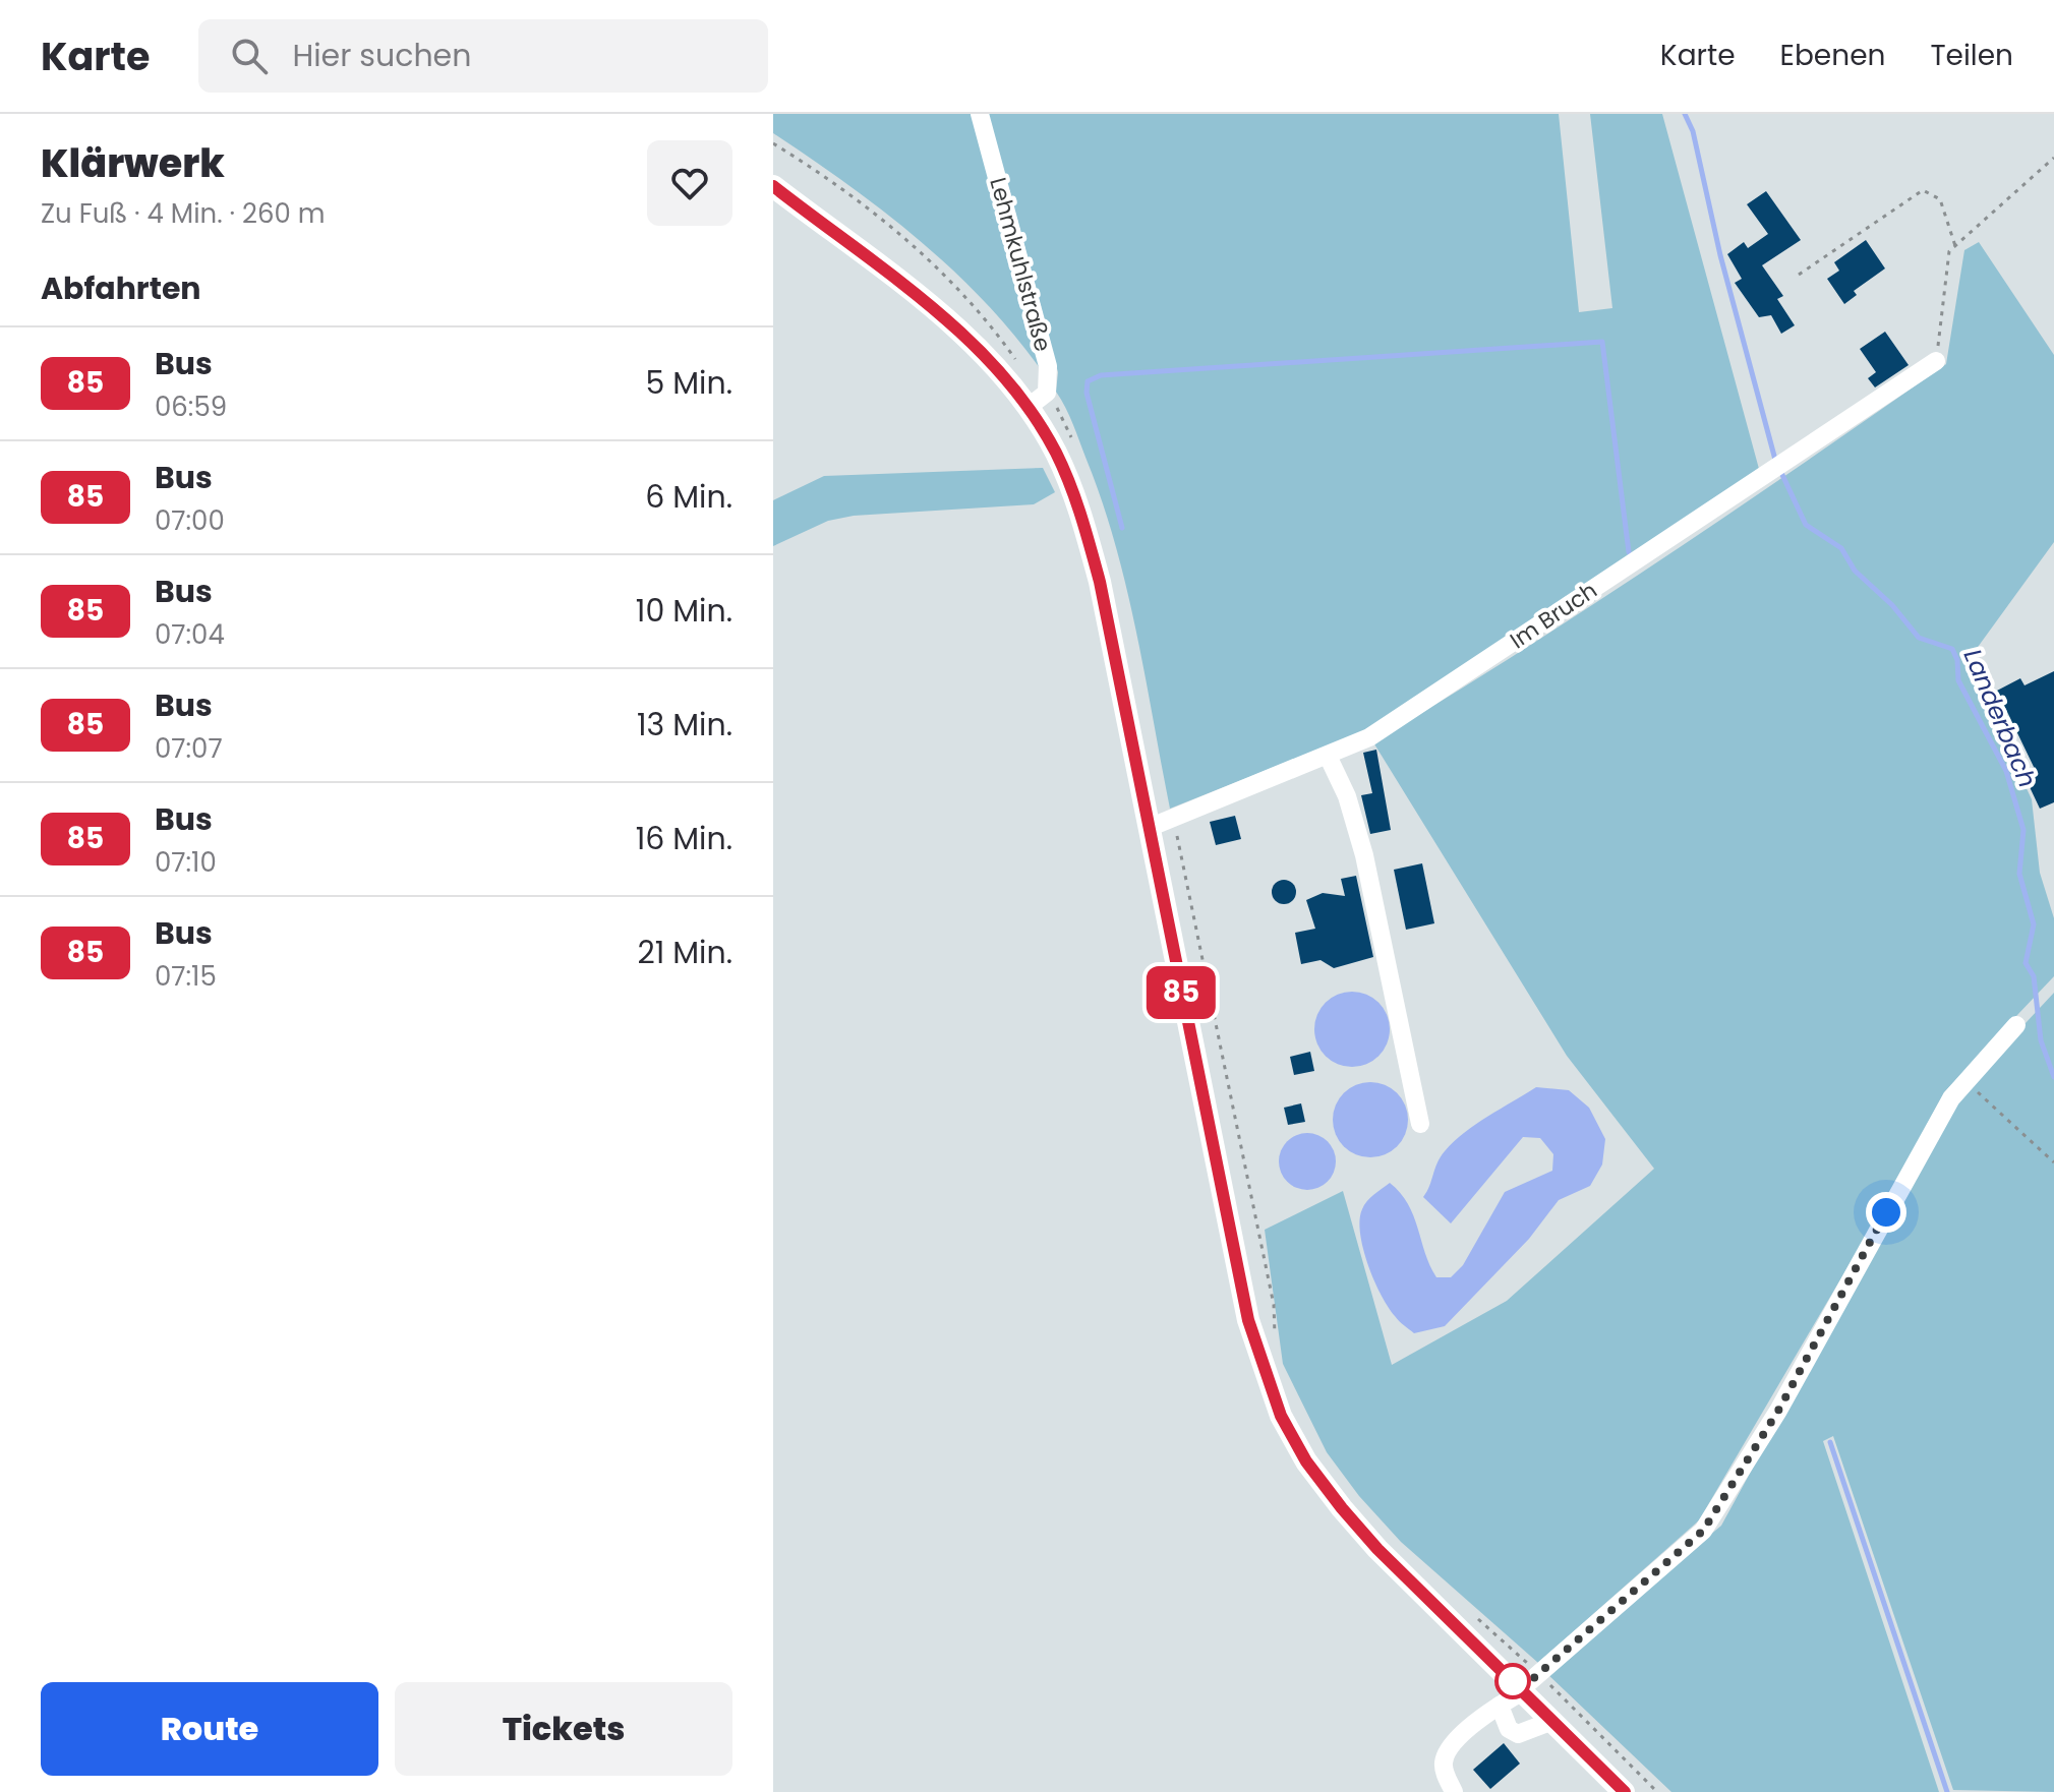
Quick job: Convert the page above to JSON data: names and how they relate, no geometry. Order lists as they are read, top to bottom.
{
  "streets": {
    "street": ["Lehmkuhlstraße", "Im Bruch"]
  },
  "water": ["Landerbach"],
  "lines": ["bus line 85"],
  "page": {
    "header": "Karte",
    "search": "Hier suchen",
    "nav": ["Karte", "Ebenen", "Teilen"],
    "heading": [
      ["Klärwerk", "Zu Fuß · 4 Min. · 260 m"],
      "Abfahrten"
    ],
    "on_map": "85",
    "list": [
      {
        "mark": "85",
        "name": "Bus",
        "note": "06:59",
        "value": "5 Min."
      },
      {
        "mark": "85",
        "name": "Bus",
        "note": "07:00",
        "value": "6 Min."
      },
      {
        "mark": "85",
        "name": "Bus",
        "note": "07:04",
        "value": "10 Min."
      },
      {
        "mark": "85",
        "name": "Bus",
        "note": "07:07",
        "value": "13 Min."
      },
      {
        "mark": "85",
        "name": "Bus",
        "note": "07:10",
        "value": "16 Min."
      },
      {
        "mark": "85",
        "name": "Bus",
        "note": "07:15",
        "value": "21 Min."
      }
    ],
    "buttons": ["Route", "Tickets"]
  }
}
